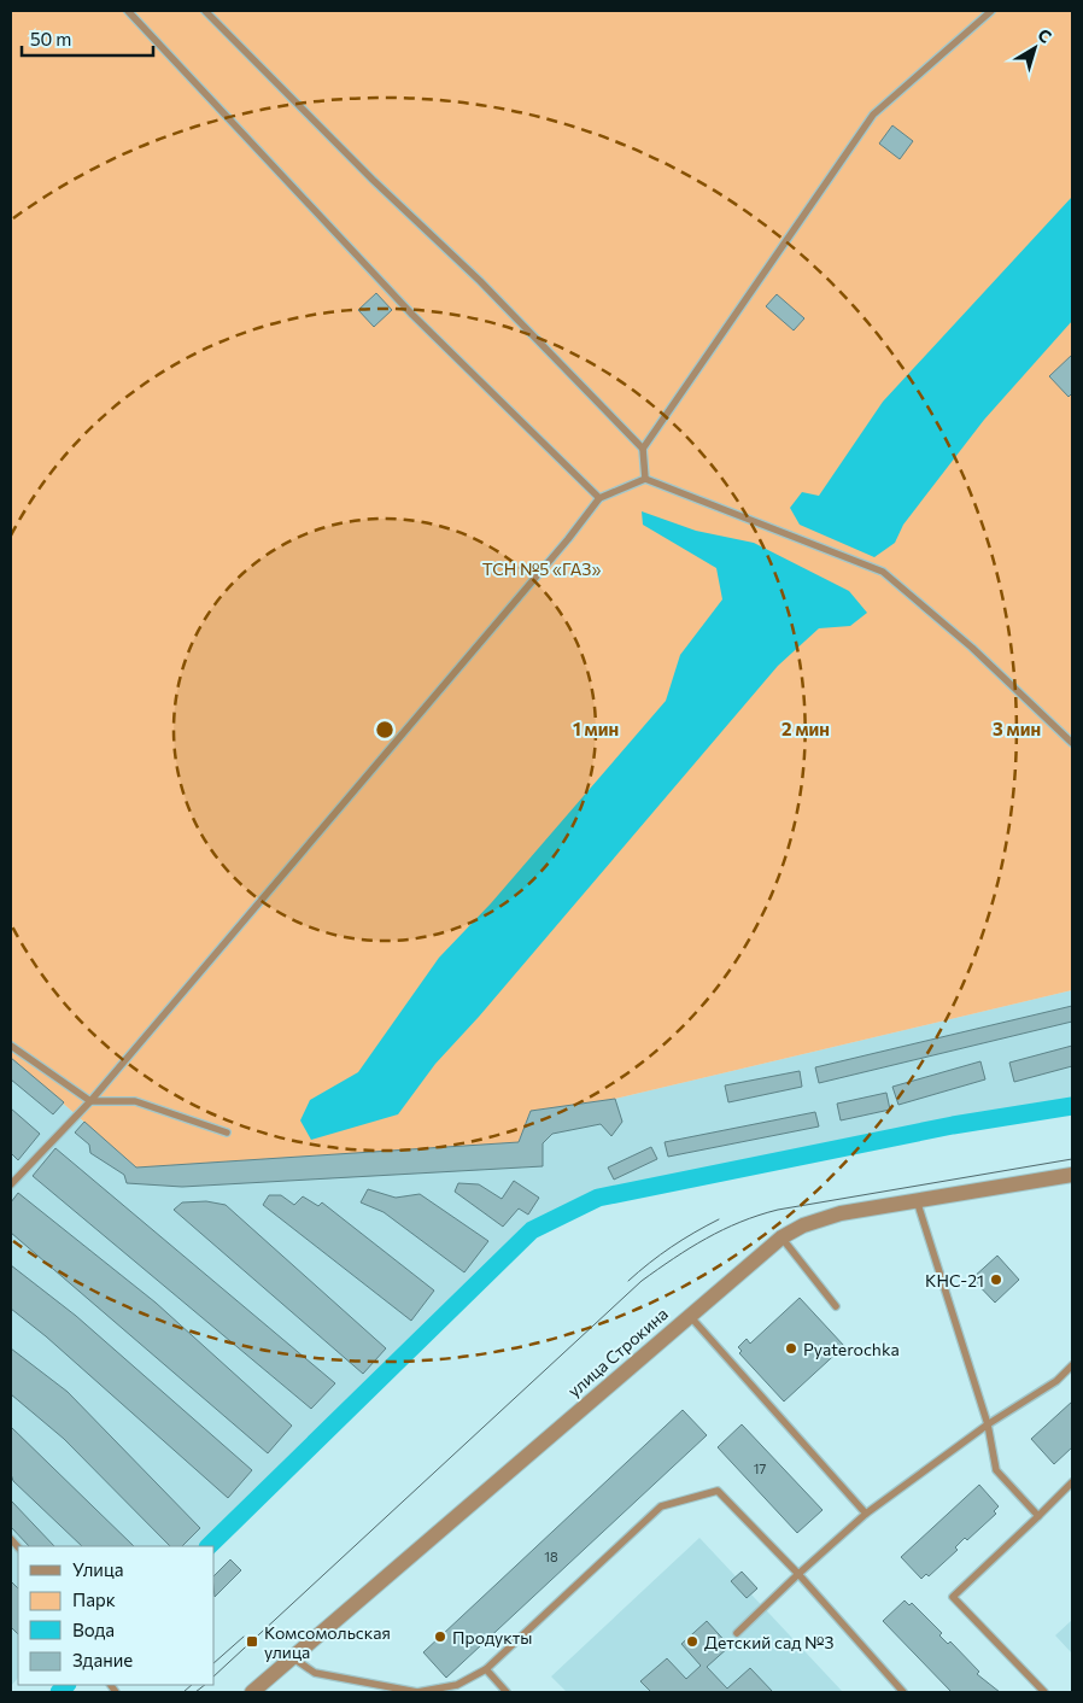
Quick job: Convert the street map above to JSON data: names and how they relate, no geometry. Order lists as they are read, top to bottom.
{
  "streets": {
    "street": ["улица Строкина"]
  },
  "parks": ["ТСН №5 «ГАЗ»"],
  "places": {
    "other": [
      "КНС-21",
      "Pyaterochka",
      "Продукты",
      "Детский сад №3"
    ],
    "transit": ["Комсомольская улица"]
  },
  "house_numbers": ["17", "18"],
  "legend": [
    "Улица",
    "Парк",
    "Вода",
    "Здание"
  ],
  "scale_bar": "50 m",
  "north": "top right",
  "rings": ["1 мин", "2 мин", "3 мин"]
}
